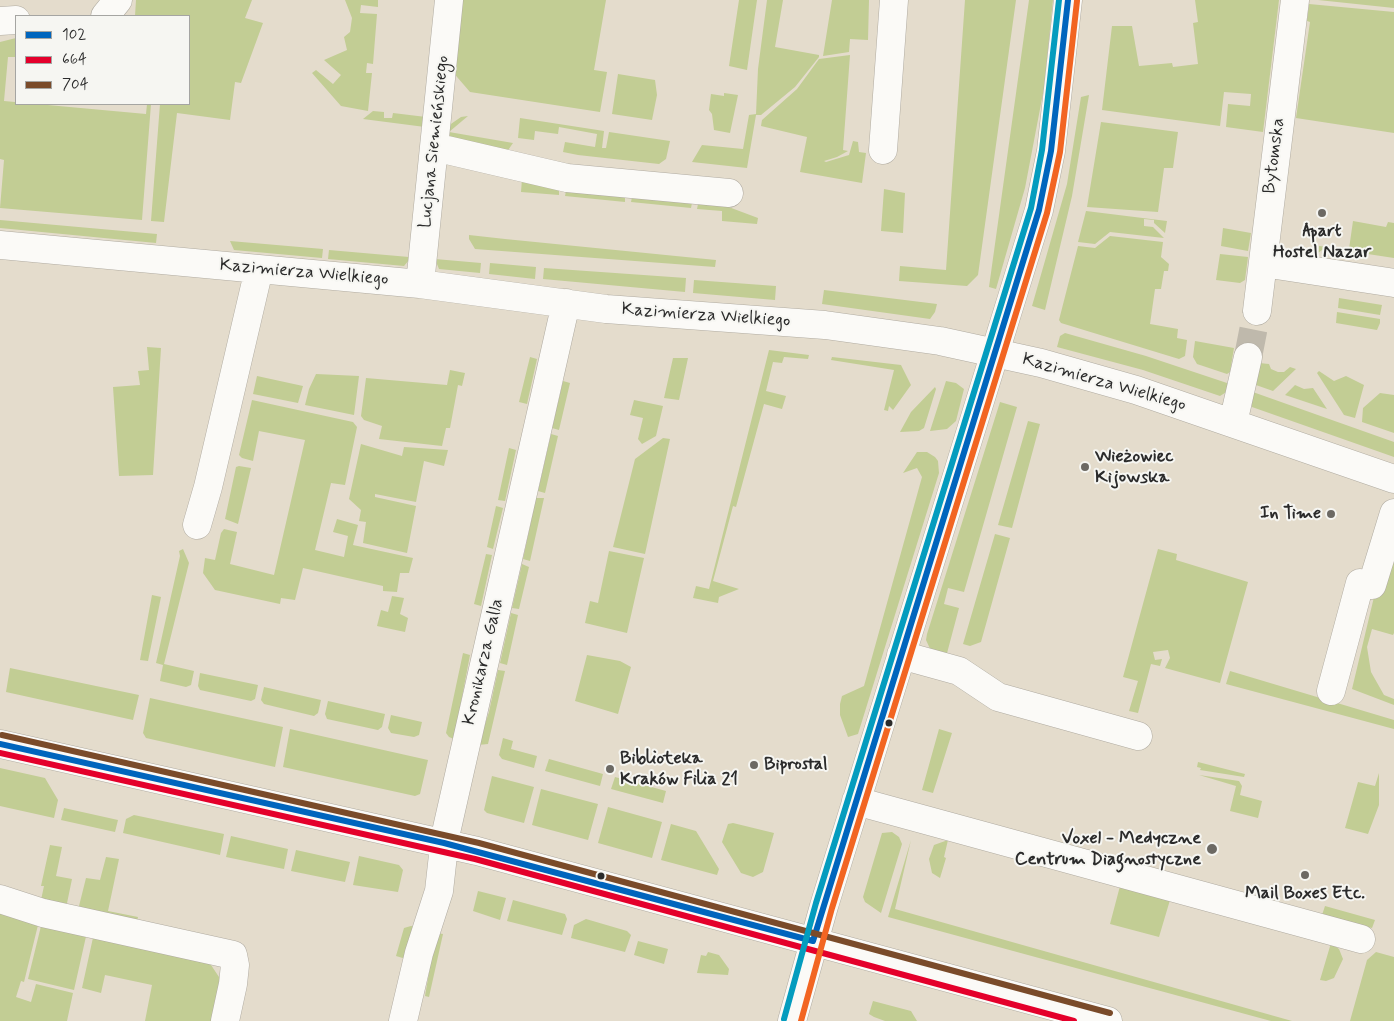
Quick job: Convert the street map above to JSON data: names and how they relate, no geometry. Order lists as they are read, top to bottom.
{
  "streets": {
    "street": [
      "Lucjana Siemieńskiego",
      "Bytomska",
      "Kazimierza Wielkiego",
      "Kronikarza Galla"
    ]
  },
  "crossings": [
    ["Lucjana Siemieńskiego", "Kazimierza Wielkiego"],
    ["Kazimierza Wielkiego", "Kronikarza Galla"]
  ],
  "places": [
    "Apart Hostel Nazar",
    "Wieżowiec Kijowska",
    "In Time",
    "Biprostal",
    "Biblioteka Kraków Filia 21",
    "Voxel - Medyczne Centrum Diagnostyczne",
    "Mail Boxes Etc."
  ],
  "lines": ["transit line 102", "transit line 704", "transit line 664"],
  "legend": ["102", "664", "704"]
}
